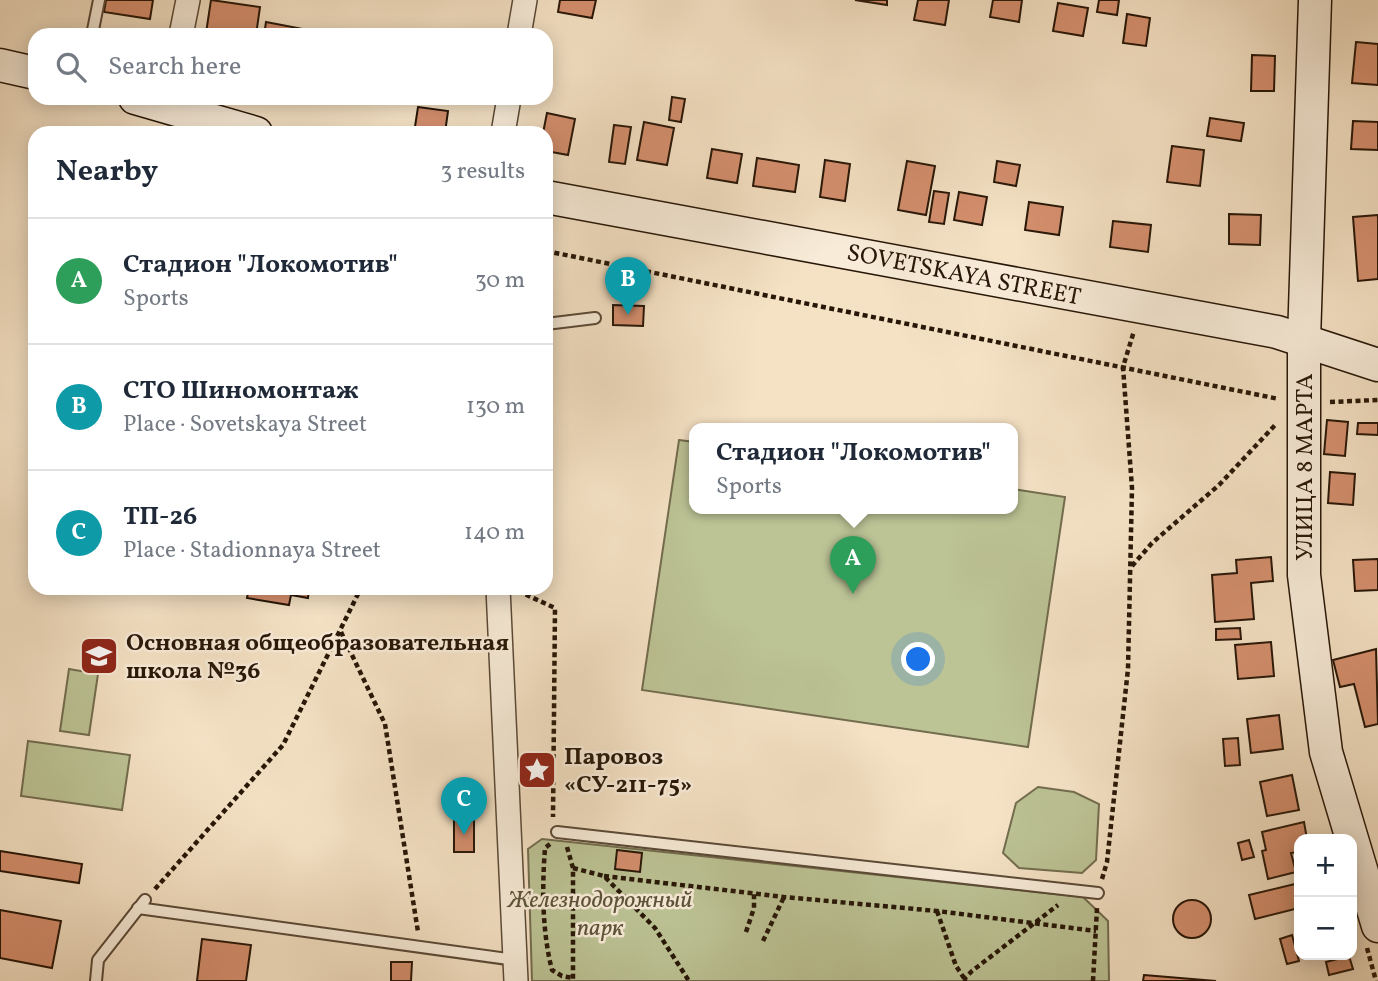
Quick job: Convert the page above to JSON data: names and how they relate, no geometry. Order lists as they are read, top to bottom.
{
  "streets": {
    "street": ["SOVETSKAYA STREET", "УЛИЦА 8 МАРТА"]
  },
  "crossings": [
    ["SOVETSKAYA STREET", "УЛИЦА 8 МАРТА"]
  ],
  "parks": ["Железнодорожный парк"],
  "places": {
    "school or university": ["Основная общеобразовательная школа №36"],
    "place": ["Паровоз «СУ-211-75»"]
  },
  "page": {
    "search": "Search here",
    "heading": ["Nearby", "3 results"],
    "list": [
      {
        "mark": "A",
        "name": "Стадион \"Локомотив\"",
        "note": "Sports",
        "value": "30 m"
      },
      {
        "mark": "B",
        "name": "СТО Шиномонтаж",
        "note": "Place · Sovetskaya Street",
        "value": "130 m"
      },
      {
        "mark": "C",
        "name": "ТП-26",
        "note": "Place · Stadionnaya Street",
        "value": "140 m"
      }
    ],
    "pins": ["B", "A", "C"],
    "popup": ["Стадион \"Локомотив\"", "Sports"],
    "map_buttons": ["+", "−"]
  }
}
